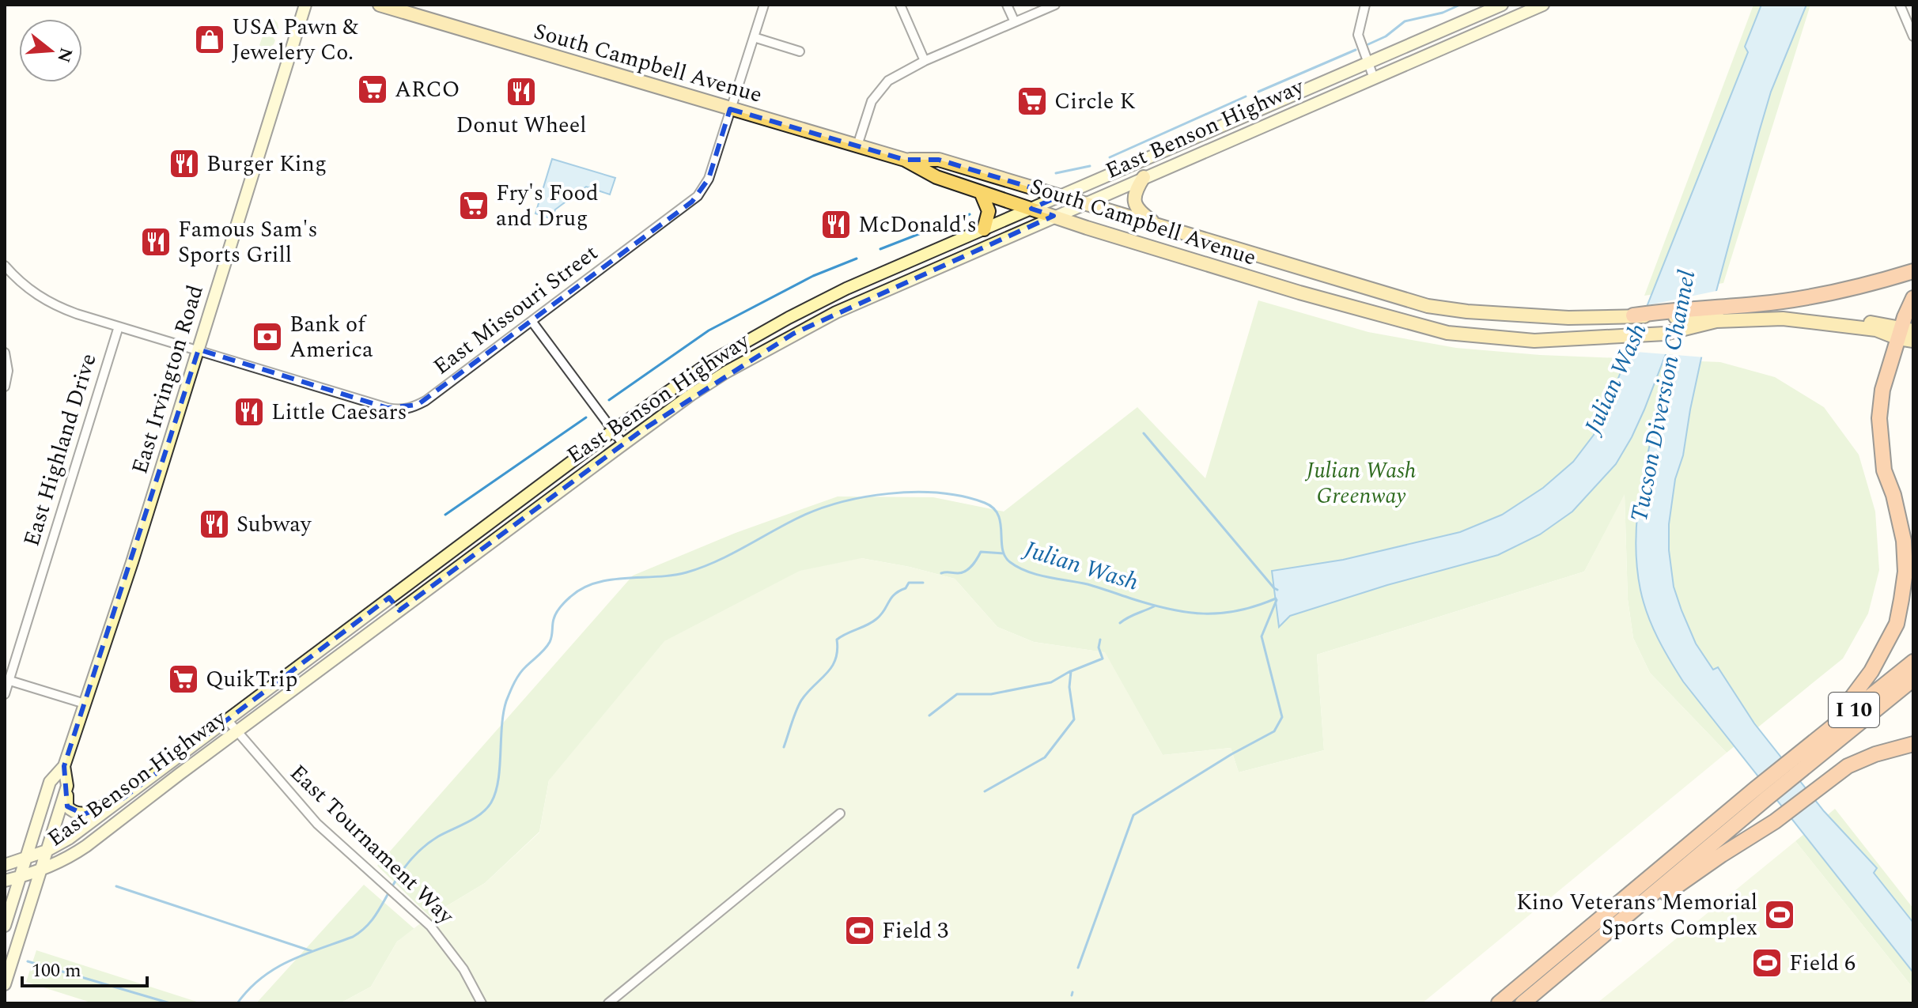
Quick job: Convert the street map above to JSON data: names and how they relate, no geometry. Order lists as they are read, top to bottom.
{
  "streets": {
    "highway": ["I 10"],
    "main road": ["South Campbell Avenue", "East Benson Highway", "East Irvington Road"],
    "street": ["East Missouri Street", "East Highland Drive", "East Tournament Way"]
  },
  "crossings": [
    ["South Campbell Avenue", "East Benson Highway"],
    ["South Campbell Avenue", "East Missouri Street"],
    ["East Benson Highway", "East Irvington Road"],
    ["East Benson Highway", "East Tournament Way"],
    ["East Missouri Street", "East Irvington Road"]
  ],
  "water": ["Julian Wash", "Tucson Diversion Channel"],
  "parks": ["Julian Wash Greenway"],
  "places": {
    "shop": ["USA Pawn & Jewelery Co."],
    "supermarket": [
      "ARCO",
      "Circle K",
      "Fry's Food and Drug",
      "QuikTrip"
    ],
    "restaurant": [
      "Donut Wheel",
      "Burger King",
      "McDonald's",
      "Famous Sam's Sports Grill",
      "Little Caesars",
      "Subway"
    ],
    "bank": ["Bank of America"],
    "sports": ["Kino Veterans Memorial Sports Complex", "Field 3", "Field 6"]
  },
  "scale_bar": "100 m",
  "north": "right"
}
